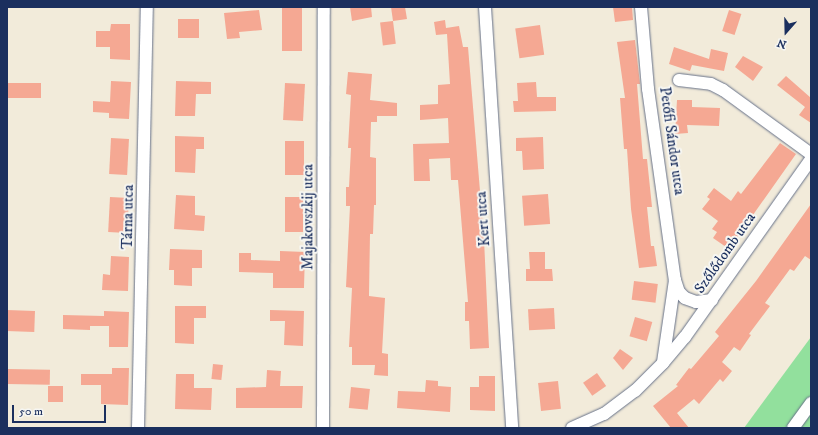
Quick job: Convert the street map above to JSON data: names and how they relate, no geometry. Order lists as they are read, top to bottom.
{
  "streets": {
    "street": [
      "Petőfi Sándor utca",
      "Tárna utca",
      "Majakovszkij utca",
      "Kert utca",
      "Szőlődomb utca"
    ]
  },
  "crossings": [
    ["Petőfi Sándor utca", "Szőlődomb utca"]
  ],
  "scale_bar": "50 m",
  "north": "bottom"
}
